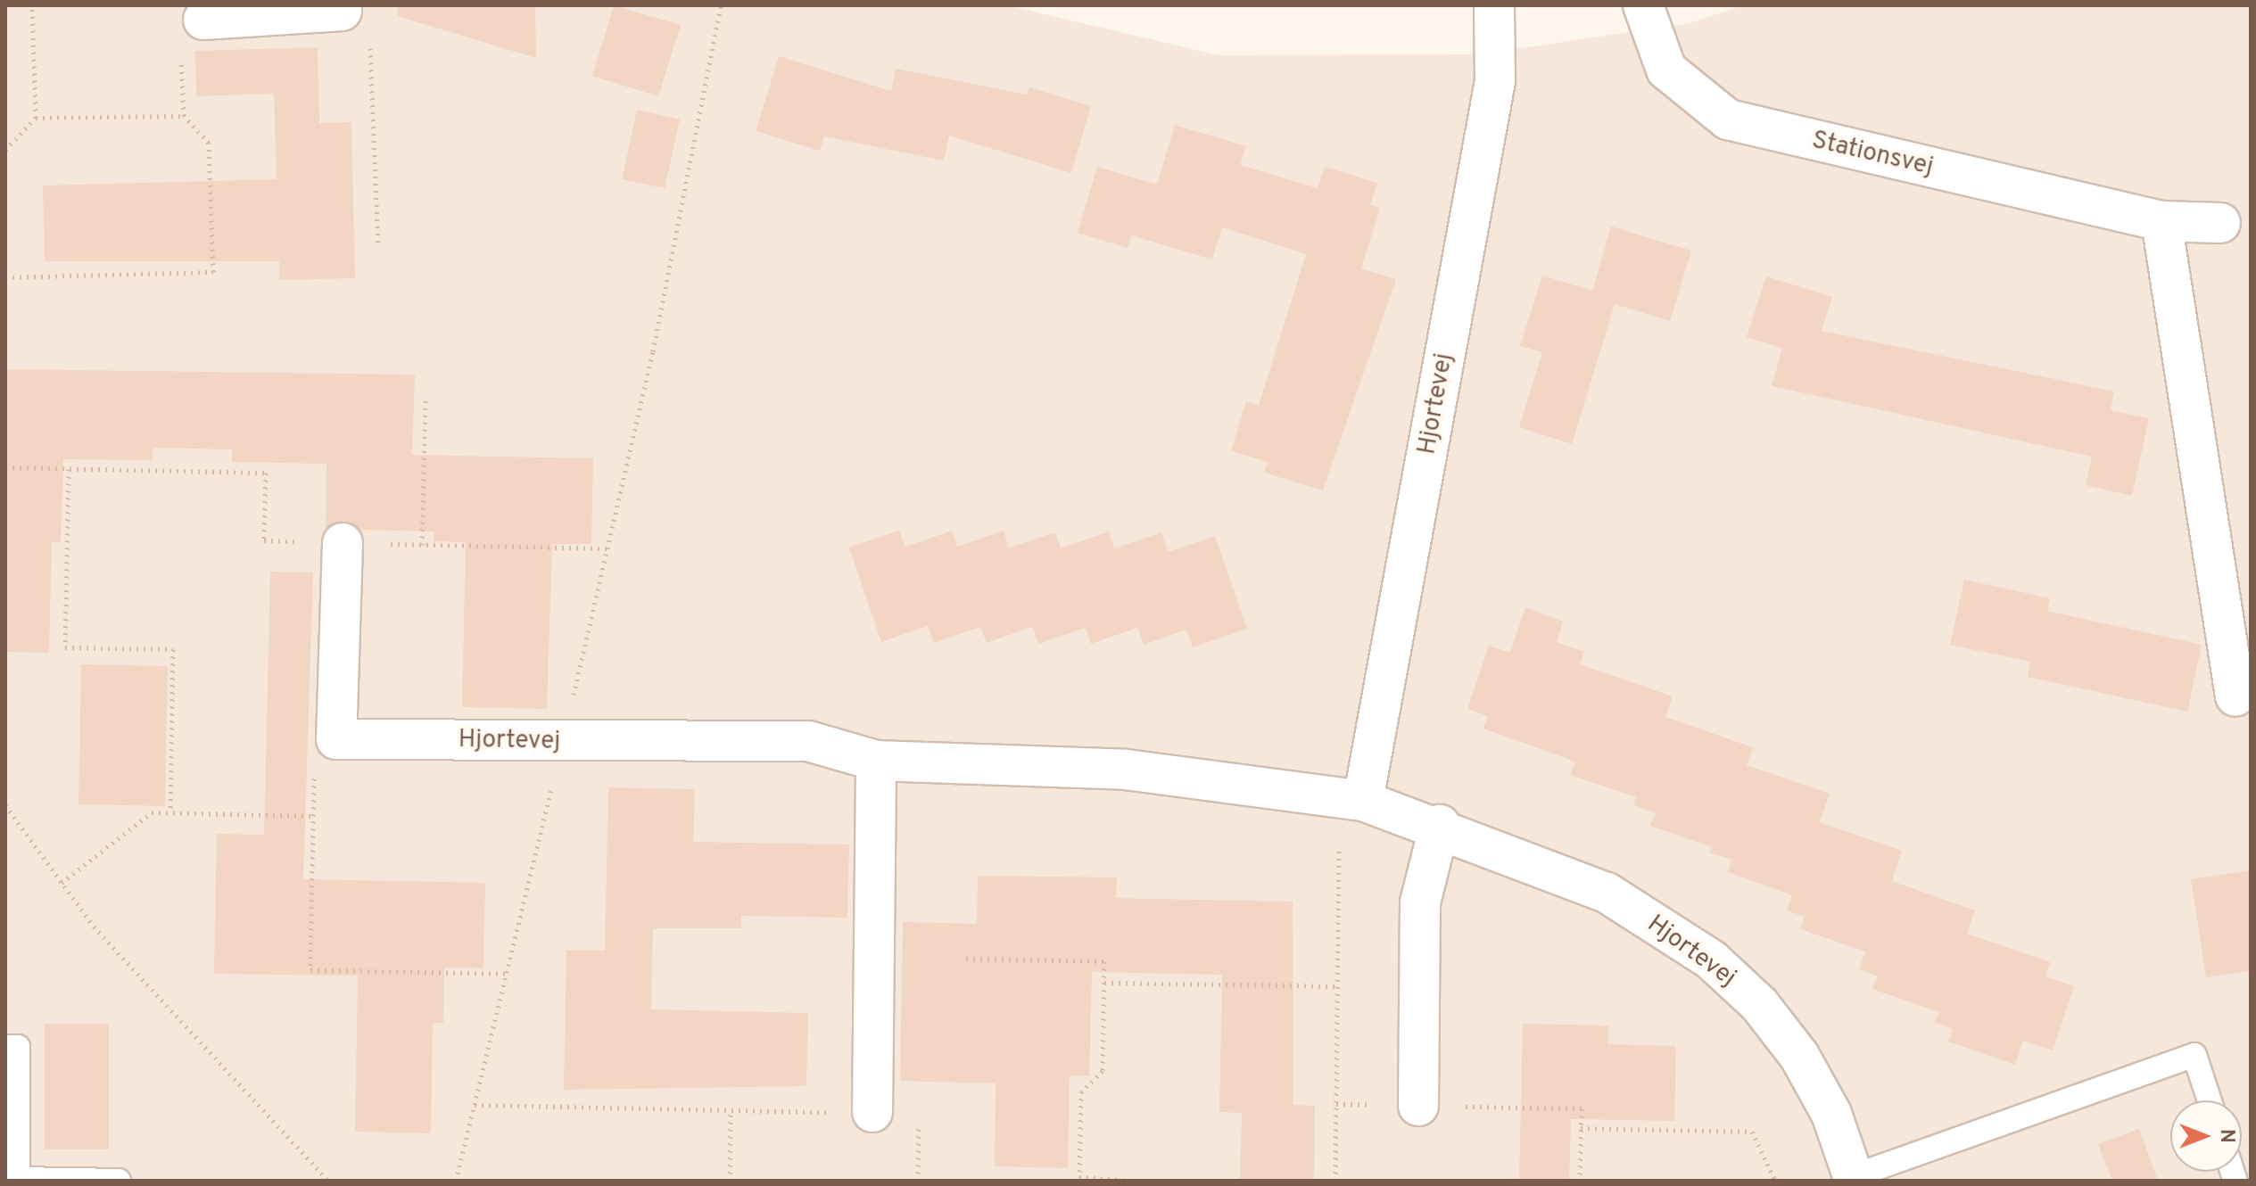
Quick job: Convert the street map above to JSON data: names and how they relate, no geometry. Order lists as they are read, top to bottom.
{
  "streets": {
    "street": ["Stationsvej", "Hjortevej"]
  },
  "north": "right"
}
